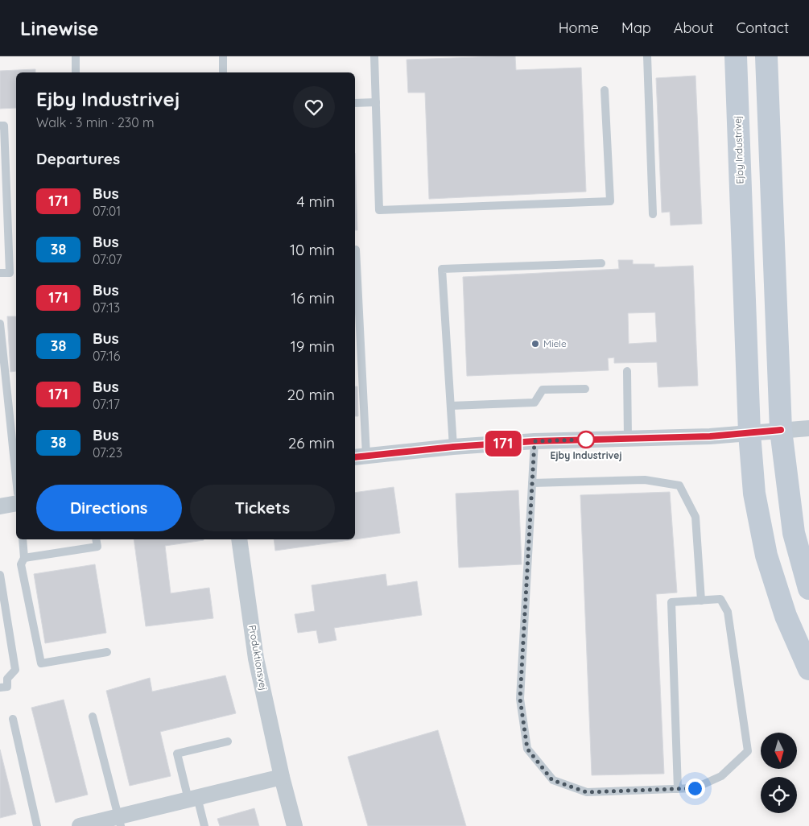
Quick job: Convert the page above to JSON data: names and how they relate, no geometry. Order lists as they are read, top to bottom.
{
  "streets": {
    "street": ["Ejby Industrivej", "Produktionsvej"]
  },
  "places": ["Miele", "Ejby Industrivej"],
  "lines": ["bus line 171"],
  "north": "bottom",
  "page": {
    "header": "Linewise",
    "nav": [
      "Home",
      "Map",
      "About",
      "Contact"
    ],
    "on_map": "171",
    "heading": [
      ["Ejby Industrivej", "Walk · 3 min · 230 m"],
      "Departures"
    ],
    "list": [
      {
        "mark": "171",
        "name": "Bus",
        "note": "07:01",
        "value": "4 min"
      },
      {
        "mark": "38",
        "name": "Bus",
        "note": "07:07",
        "value": "10 min"
      },
      {
        "mark": "171",
        "name": "Bus",
        "note": "07:13",
        "value": "16 min"
      },
      {
        "mark": "38",
        "name": "Bus",
        "note": "07:16",
        "value": "19 min"
      },
      {
        "mark": "171",
        "name": "Bus",
        "note": "07:17",
        "value": "20 min"
      },
      {
        "mark": "38",
        "name": "Bus",
        "note": "07:23",
        "value": "26 min"
      }
    ],
    "buttons": ["Directions", "Tickets"]
  }
}
